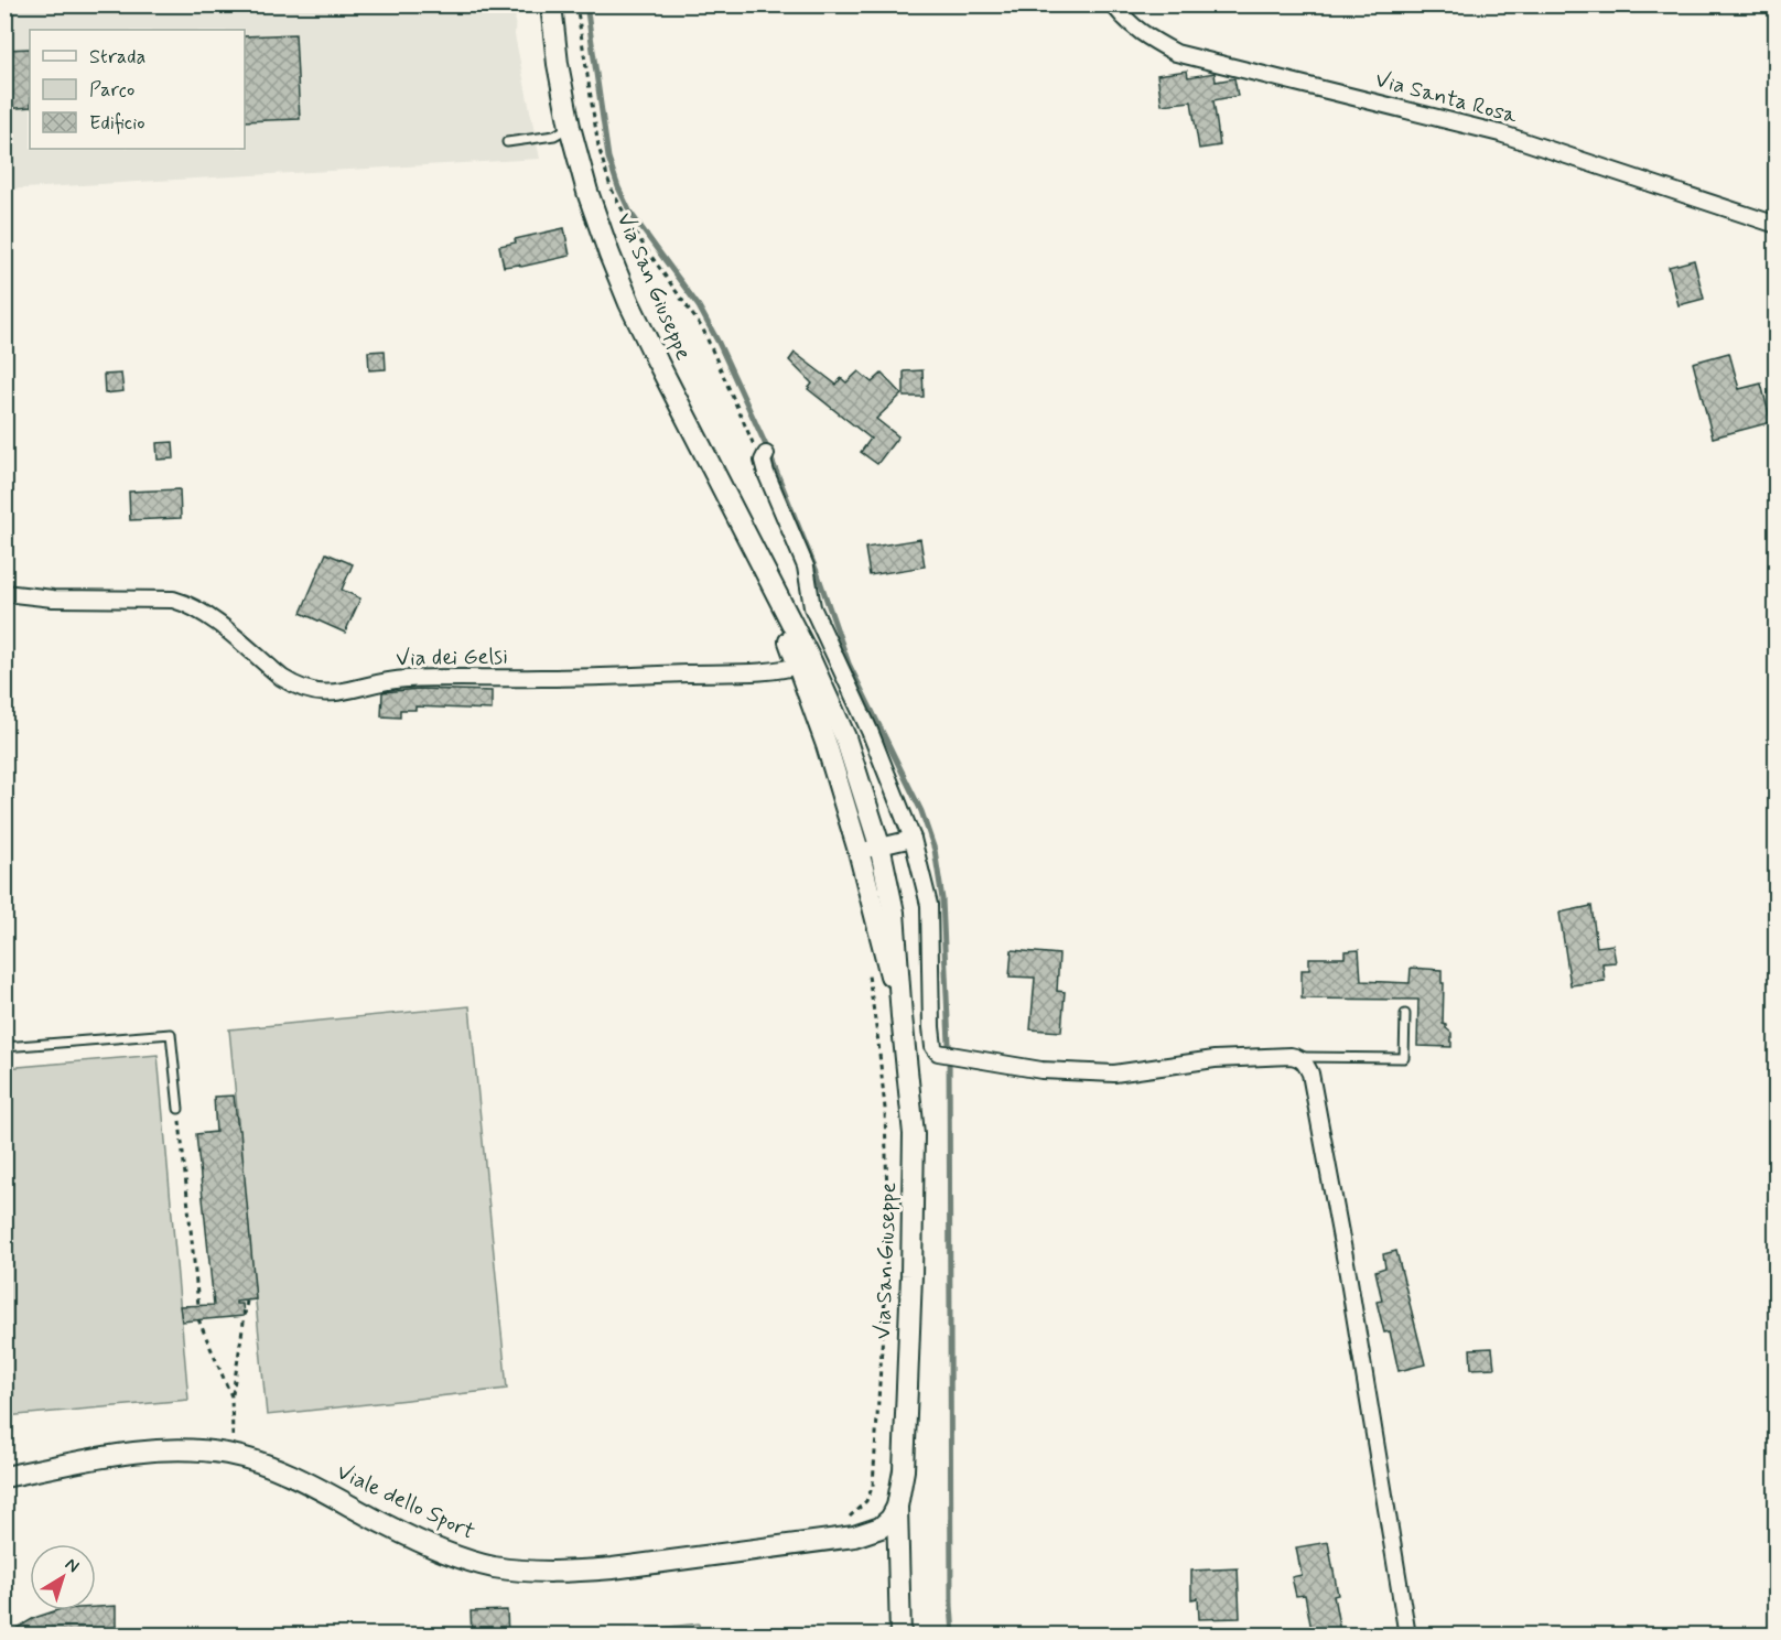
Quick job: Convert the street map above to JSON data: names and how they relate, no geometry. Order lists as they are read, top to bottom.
{
  "streets": {
    "street": [
      "Via Santa Rosa",
      "Via San Giuseppe",
      "Via dei Gelsi",
      "Viale dello Sport"
    ]
  },
  "crossings": [
    ["Via San Giuseppe", "Via dei Gelsi"],
    ["Via San Giuseppe", "Viale dello Sport"]
  ],
  "legend": ["Strada", "Parco", "Edificio"],
  "north": "top right"
}
